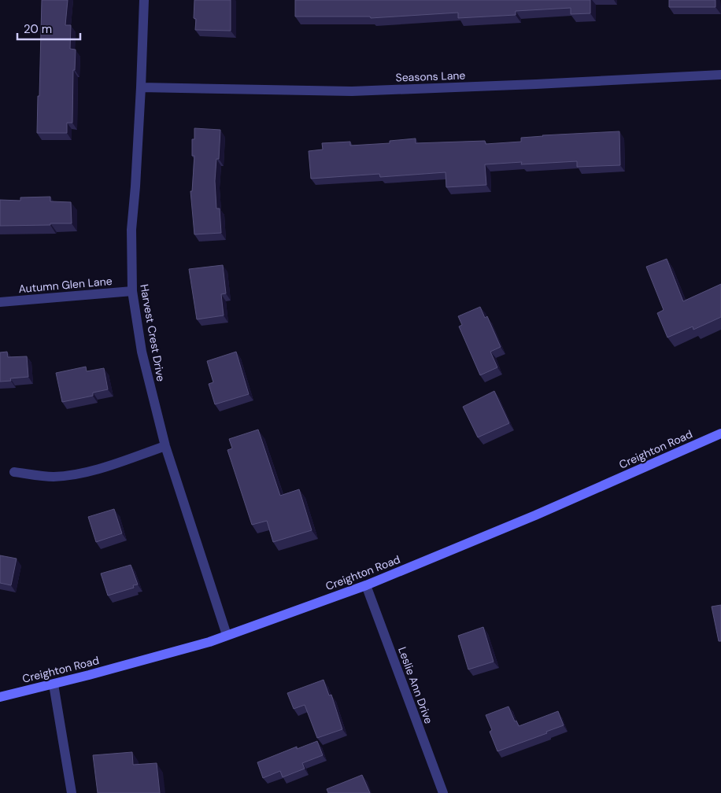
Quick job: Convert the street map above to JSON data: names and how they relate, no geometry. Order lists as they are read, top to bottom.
{
  "streets": {
    "main road": ["Creighton Road"],
    "street": [
      "Seasons Lane",
      "Autumn Glen Lane",
      "Harvest Crest Drive",
      "Leslie Ann Drive"
    ]
  },
  "crossings": [
    ["Seasons Lane", "Harvest Crest Drive"],
    ["Autumn Glen Lane", "Harvest Crest Drive"],
    ["Harvest Crest Drive", "Creighton Road"],
    ["Creighton Road", "Leslie Ann Drive"]
  ],
  "scale_bar": "20 m"
}
